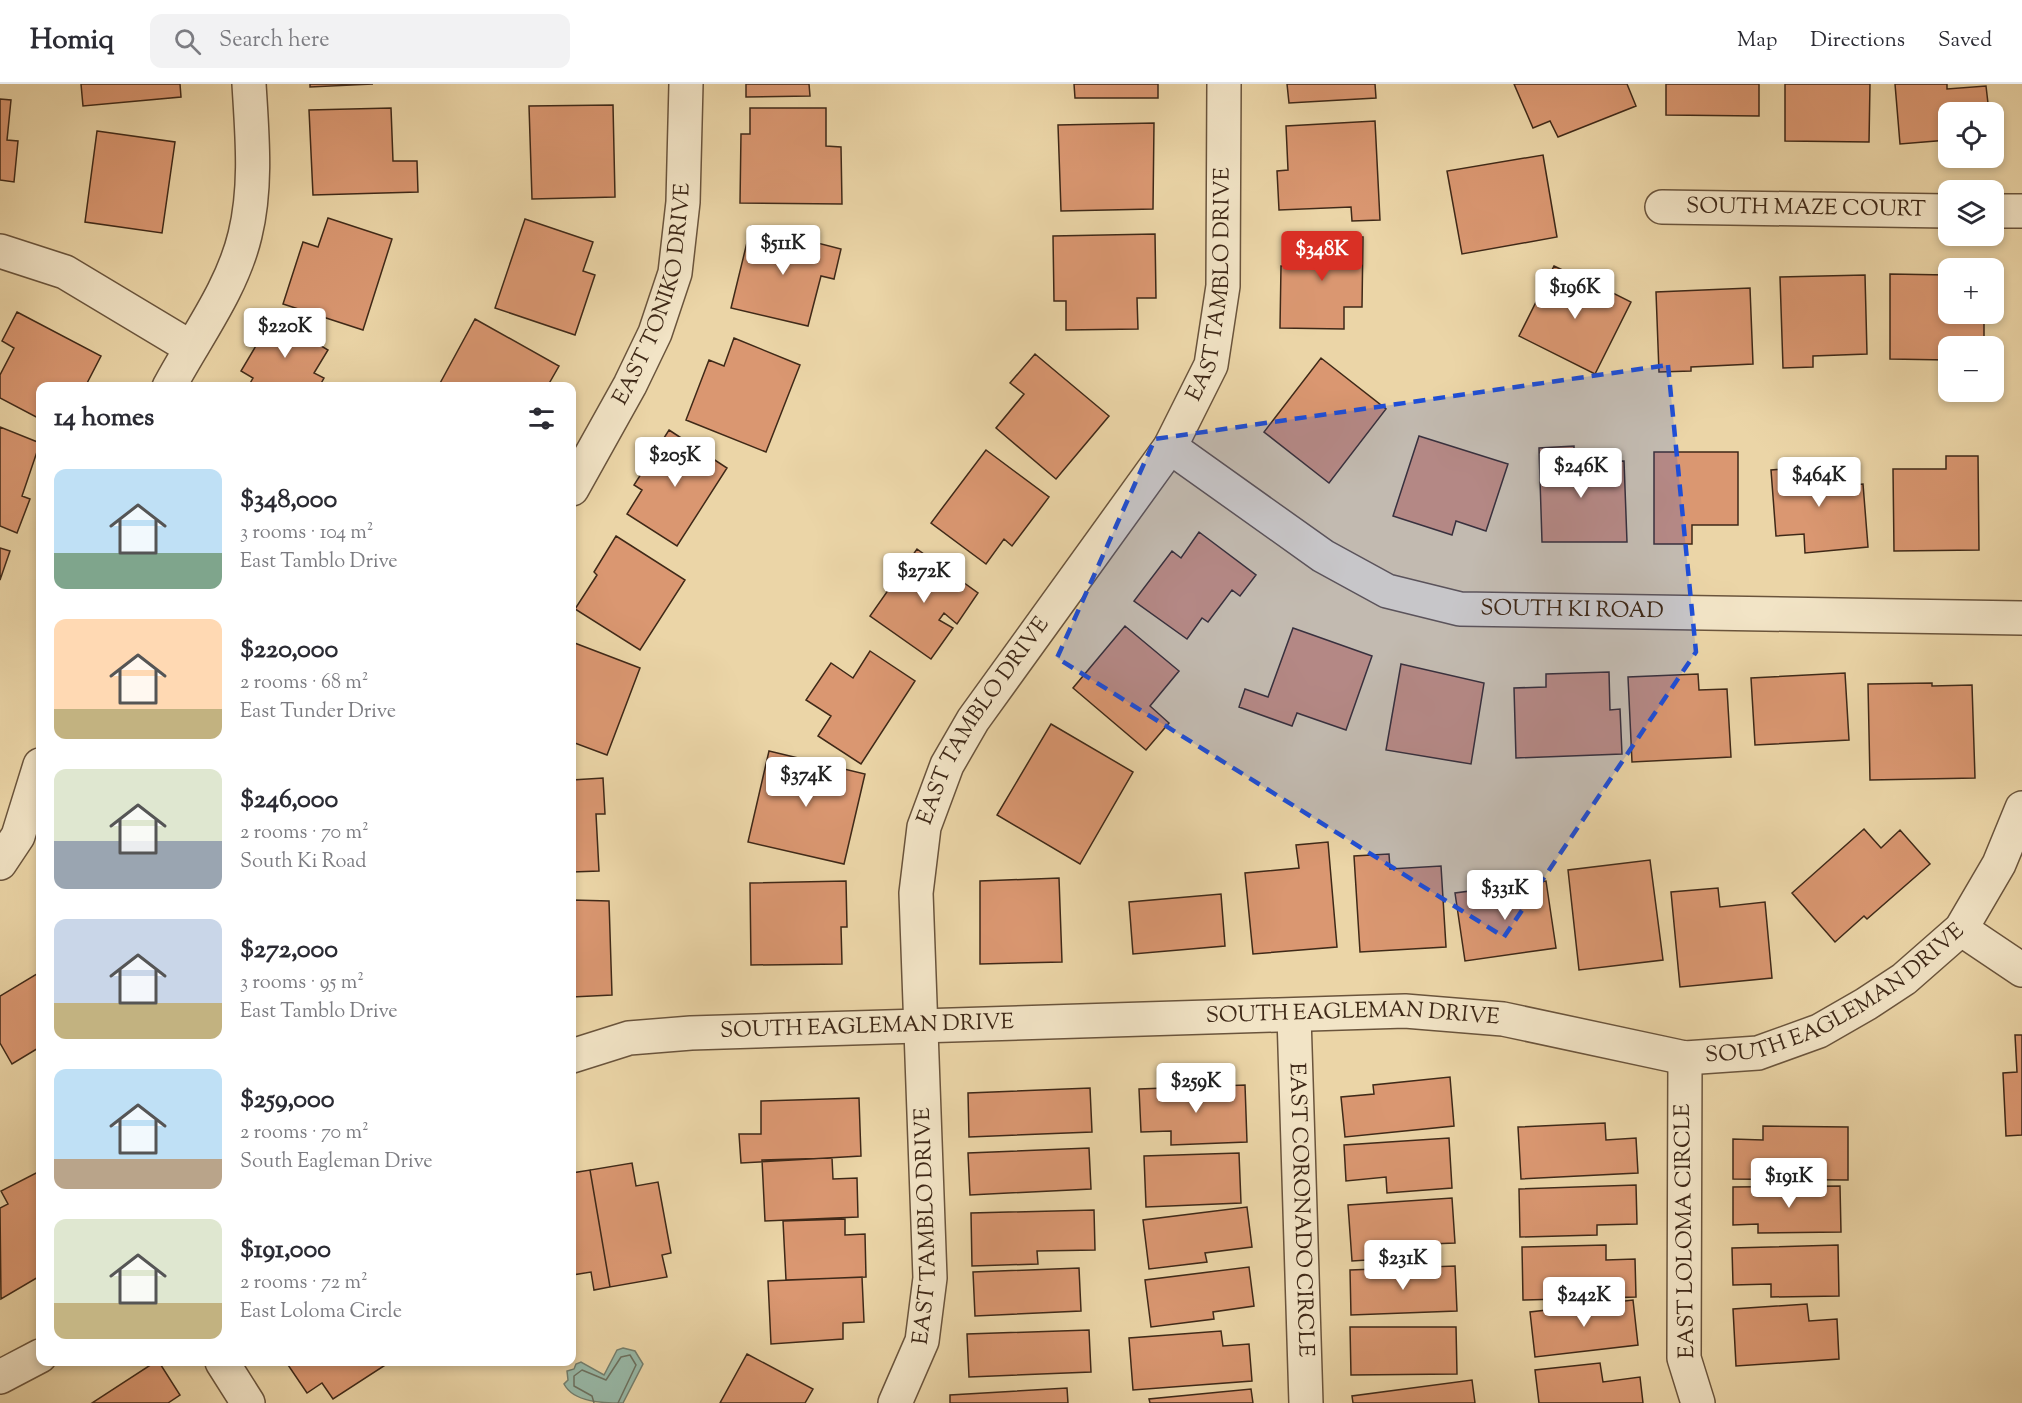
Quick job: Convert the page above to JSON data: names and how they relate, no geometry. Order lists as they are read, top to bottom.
{
  "streets": {
    "street": [
      "SOUTH MAZE COURT",
      "EAST TAMBLO DRIVE",
      "EAST TONIKO DRIVE",
      "SOUTH KI ROAD",
      "SOUTH EAGLEMAN DRIVE",
      "EAST CORONADO CIRCLE",
      "EAST LOLOMA CIRCLE"
    ]
  },
  "crossings": [
    ["EAST TAMBLO DRIVE", "SOUTH KI ROAD"],
    ["EAST TAMBLO DRIVE", "SOUTH EAGLEMAN DRIVE"],
    ["SOUTH EAGLEMAN DRIVE", "EAST CORONADO CIRCLE"],
    ["SOUTH EAGLEMAN DRIVE", "EAST LOLOMA CIRCLE"]
  ],
  "page": {
    "header": "Homiq",
    "search": "Search here",
    "nav": ["Map", "Directions", "Saved"],
    "map_buttons": ["+", "−"],
    "price": [
      "$511K",
      "$348K",
      "$196K",
      "$220K",
      "$205K",
      "$246K",
      "$464K",
      "$272K",
      "$374K",
      "$331K",
      "$259K",
      "$191K",
      "$231K",
      "$242K"
    ],
    "heading": "14 homes",
    "list": [
      {
        "name": "$348,000",
        "note": "3 rooms · 104 m² · East Tamblo Drive"
      },
      {
        "name": "$220,000",
        "note": "2 rooms · 68 m² · East Tunder Drive"
      },
      {
        "name": "$246,000",
        "note": "2 rooms · 70 m² · South Ki Road"
      },
      {
        "name": "$272,000",
        "note": "3 rooms · 95 m² · East Tamblo Drive"
      },
      {
        "name": "$259,000",
        "note": "2 rooms · 70 m² · South Eagleman Drive"
      },
      {
        "name": "$191,000",
        "note": "2 rooms · 72 m² · East Loloma Circle"
      }
    ]
  }
}
